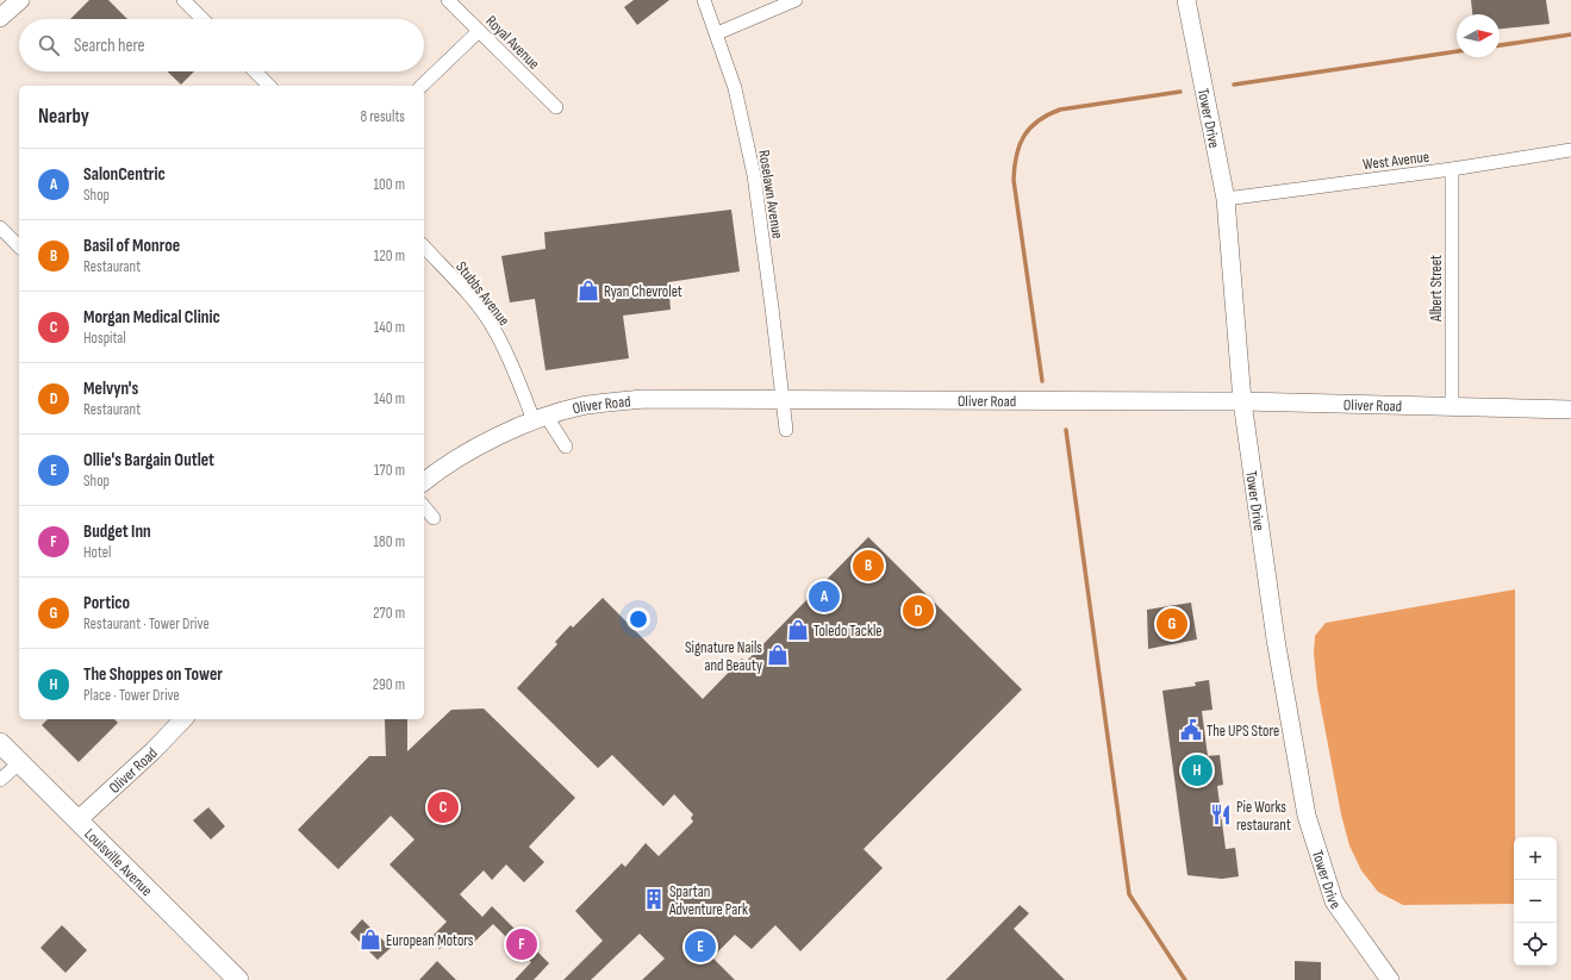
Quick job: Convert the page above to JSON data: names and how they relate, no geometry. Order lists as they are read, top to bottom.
{
  "streets": {
    "main road": ["Louisville Avenue"],
    "street": [
      "Royal Avenue",
      "Tower Drive",
      "West Avenue",
      "Roselawn Avenue",
      "Albert Street",
      "Stubbs Avenue",
      "Oliver Road"
    ]
  },
  "crossings": [
    ["Tower Drive", "West Avenue"],
    ["Tower Drive", "Oliver Road"],
    ["West Avenue", "Albert Street"],
    ["Roselawn Avenue", "Oliver Road"],
    ["Albert Street", "Oliver Road"],
    ["Stubbs Avenue", "Oliver Road"],
    ["Oliver Road", "Louisville Avenue"]
  ],
  "places": {
    "shop": [
      "Ryan Chevrolet",
      "Toledo Tackle",
      "Signature Nails and Beauty",
      "European Motors"
    ],
    "public building": ["The UPS Store"],
    "restaurant": ["Pie Works restaurant"],
    "building": ["Spartan Adventure Park"]
  },
  "north": "right",
  "page": {
    "search": "Search here",
    "heading": ["Nearby", "8 results"],
    "list": [
      {
        "mark": "A",
        "name": "SalonCentric",
        "note": "Shop",
        "value": "100 m"
      },
      {
        "mark": "B",
        "name": "Basil of Monroe",
        "note": "Restaurant",
        "value": "120 m"
      },
      {
        "mark": "C",
        "name": "Morgan Medical Clinic",
        "note": "Hospital",
        "value": "140 m"
      },
      {
        "mark": "D",
        "name": "Melvyn's",
        "note": "Restaurant",
        "value": "140 m"
      },
      {
        "mark": "E",
        "name": "Ollie's Bargain Outlet",
        "note": "Shop",
        "value": "170 m"
      },
      {
        "mark": "F",
        "name": "Budget Inn",
        "note": "Hotel",
        "value": "180 m"
      },
      {
        "mark": "G",
        "name": "Portico",
        "note": "Restaurant · Tower Drive",
        "value": "270 m"
      },
      {
        "mark": "H",
        "name": "The Shoppes on Tower",
        "note": "Place · Tower Drive",
        "value": "290 m"
      }
    ],
    "pins": [
      "B",
      "A",
      "D",
      "G",
      "H",
      "C",
      "F",
      "E"
    ],
    "map_buttons": ["+", "−"]
  }
}
